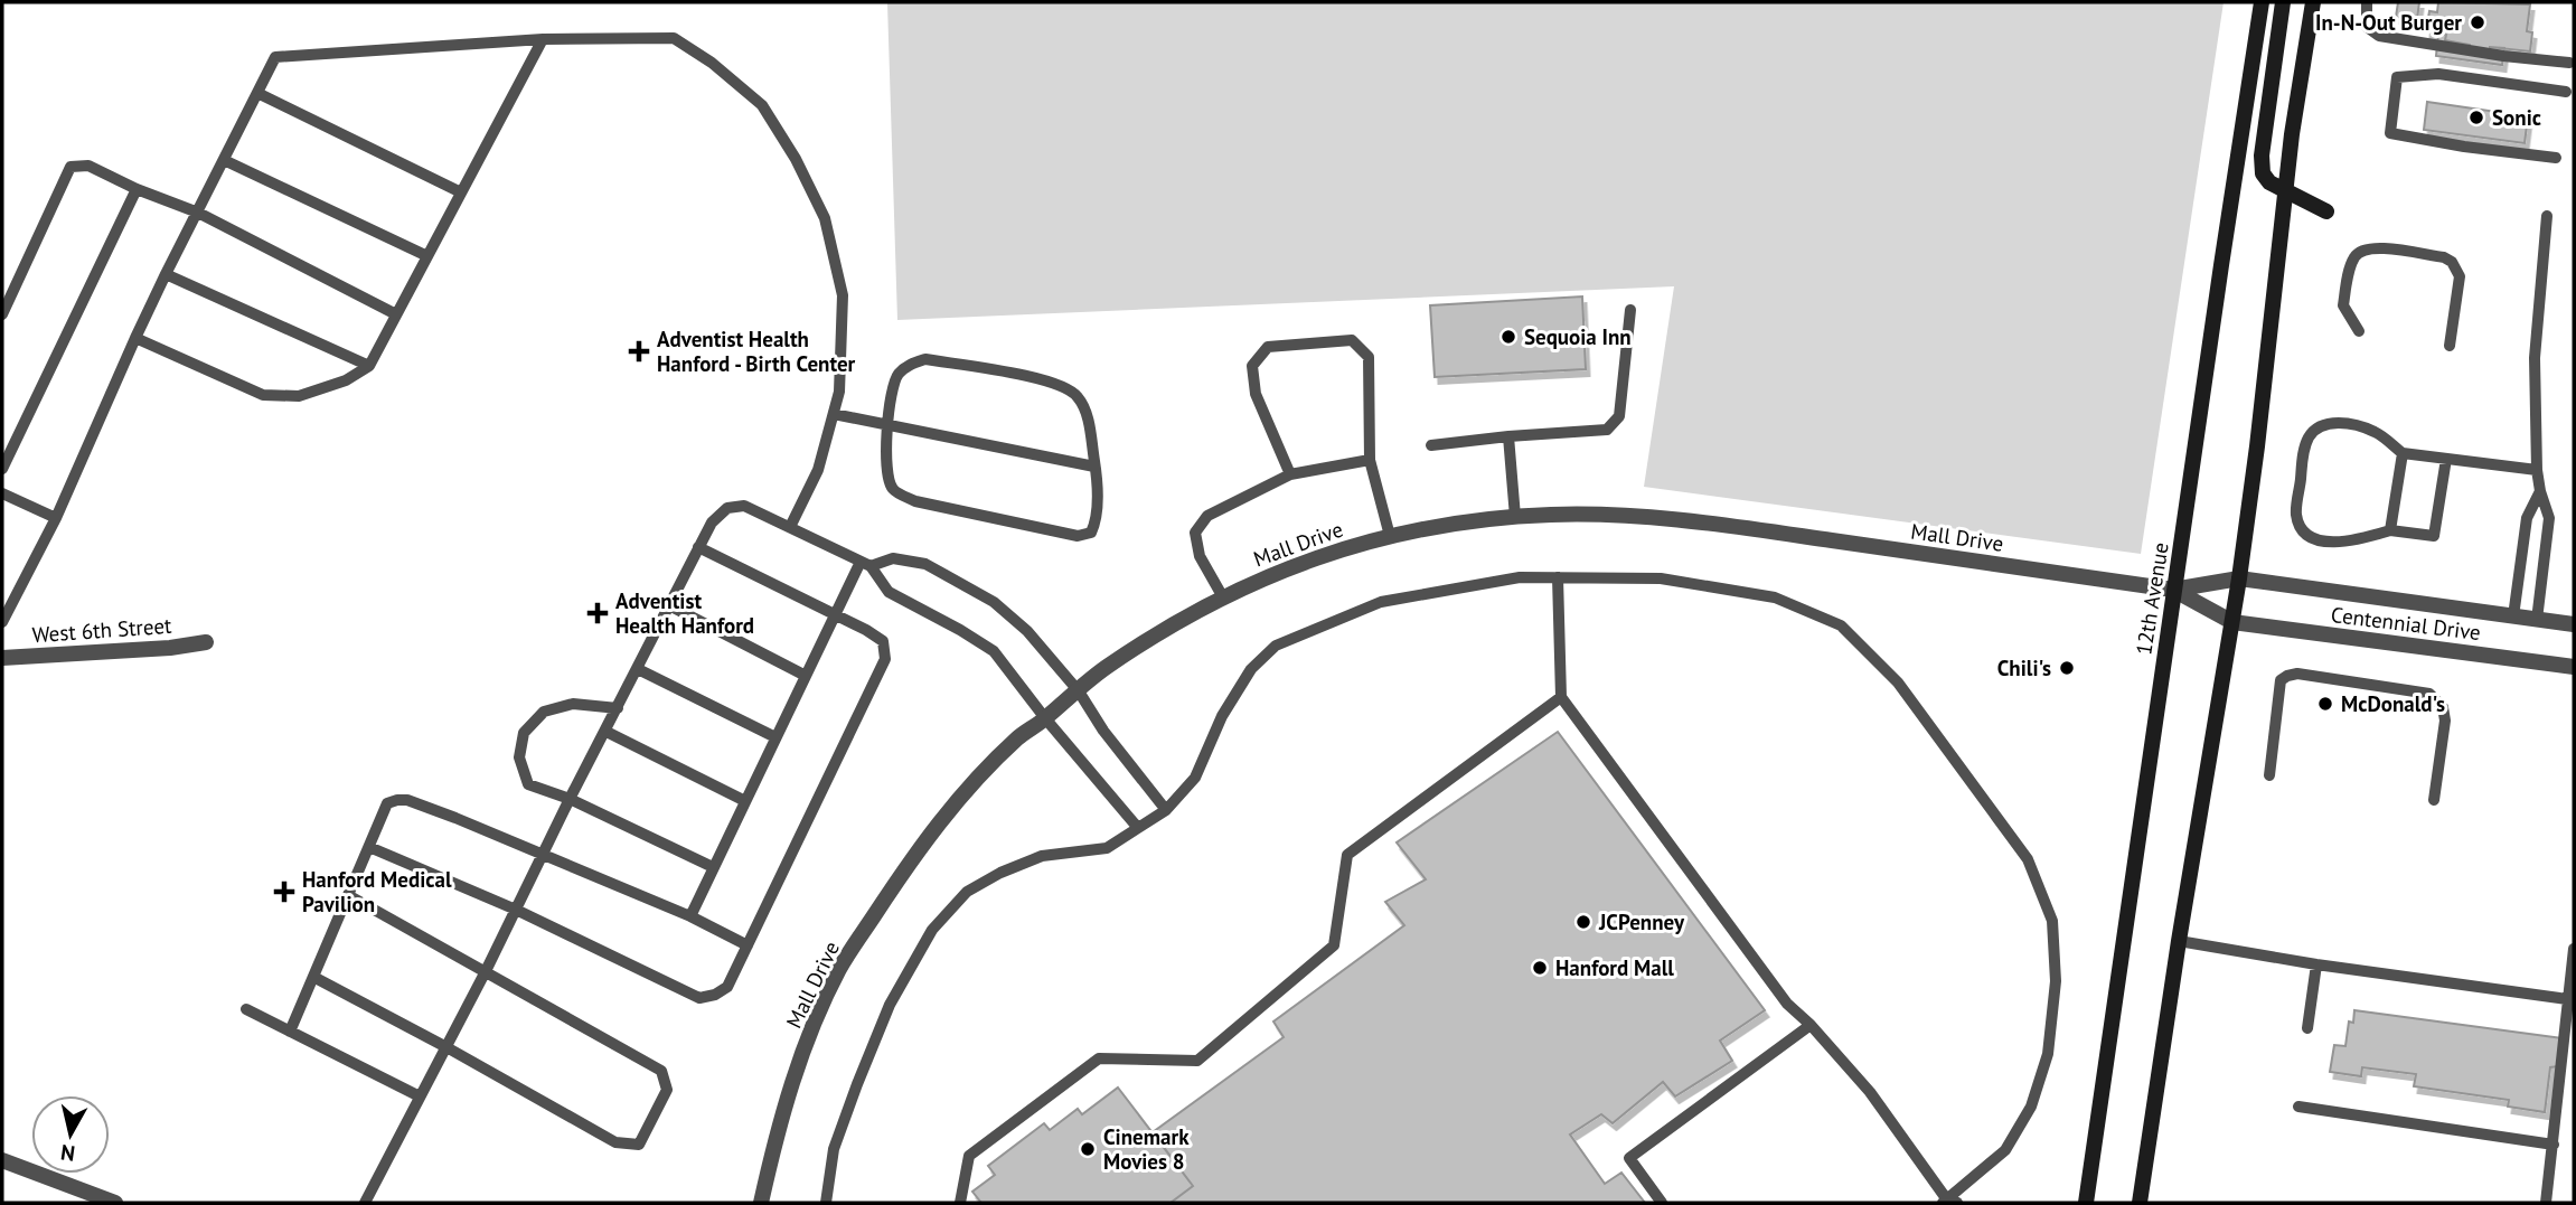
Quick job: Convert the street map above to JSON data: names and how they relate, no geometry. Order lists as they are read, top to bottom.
{
  "streets": {
    "main road": ["12th Avenue"],
    "street": ["Mall Drive", "Centennial Drive", "West 6th Street"]
  },
  "crossings": [
    ["Mall Drive", "12th Avenue"],
    ["Mall Drive", "Centennial Drive"]
  ],
  "places": {
    "other": [
      "In-N-Out Burger",
      "Sonic",
      "Sequoia Inn",
      "Chili's",
      "McDonald's",
      "JCPenney",
      "Hanford Mall",
      "Cinemark Movies 8"
    ],
    "health": ["Adventist Health Hanford - Birth Center", "Adventist Health Hanford", "Hanford Medical Pavilion"]
  },
  "north": "bottom"
}
